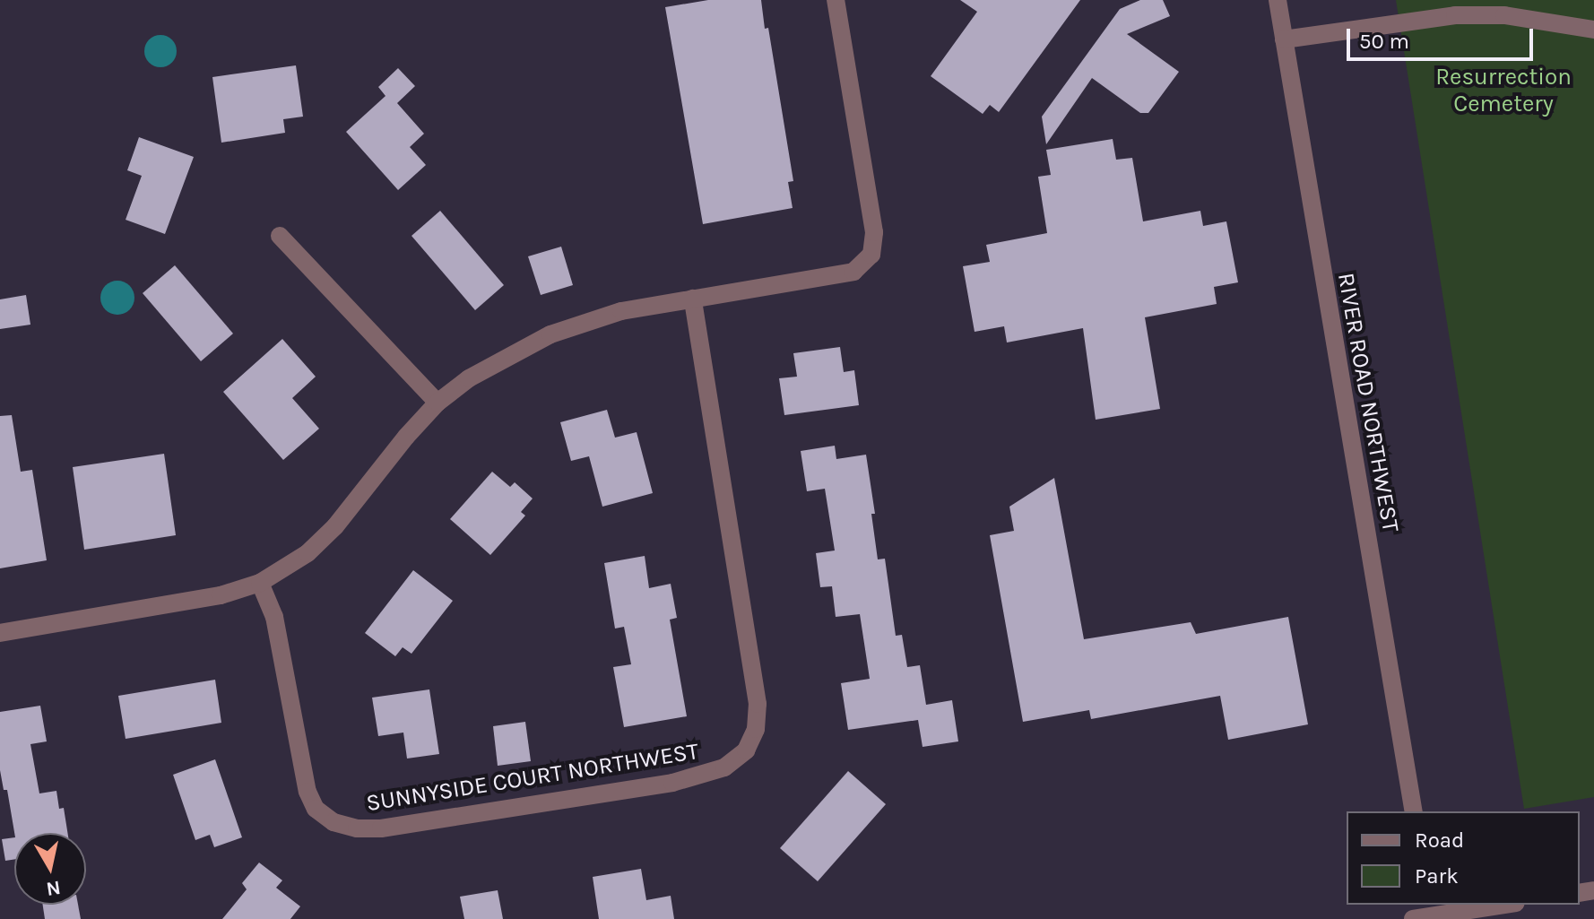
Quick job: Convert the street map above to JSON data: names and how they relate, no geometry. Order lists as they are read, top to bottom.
{
  "streets": {
    "street": ["RIVER ROAD NORTHWEST", "SUNNYSIDE COURT NORTHWEST"]
  },
  "parks": ["Resurrection Cemetery"],
  "legend": ["Road", "Park"],
  "scale_bar": "50 m",
  "north": "bottom"
}
